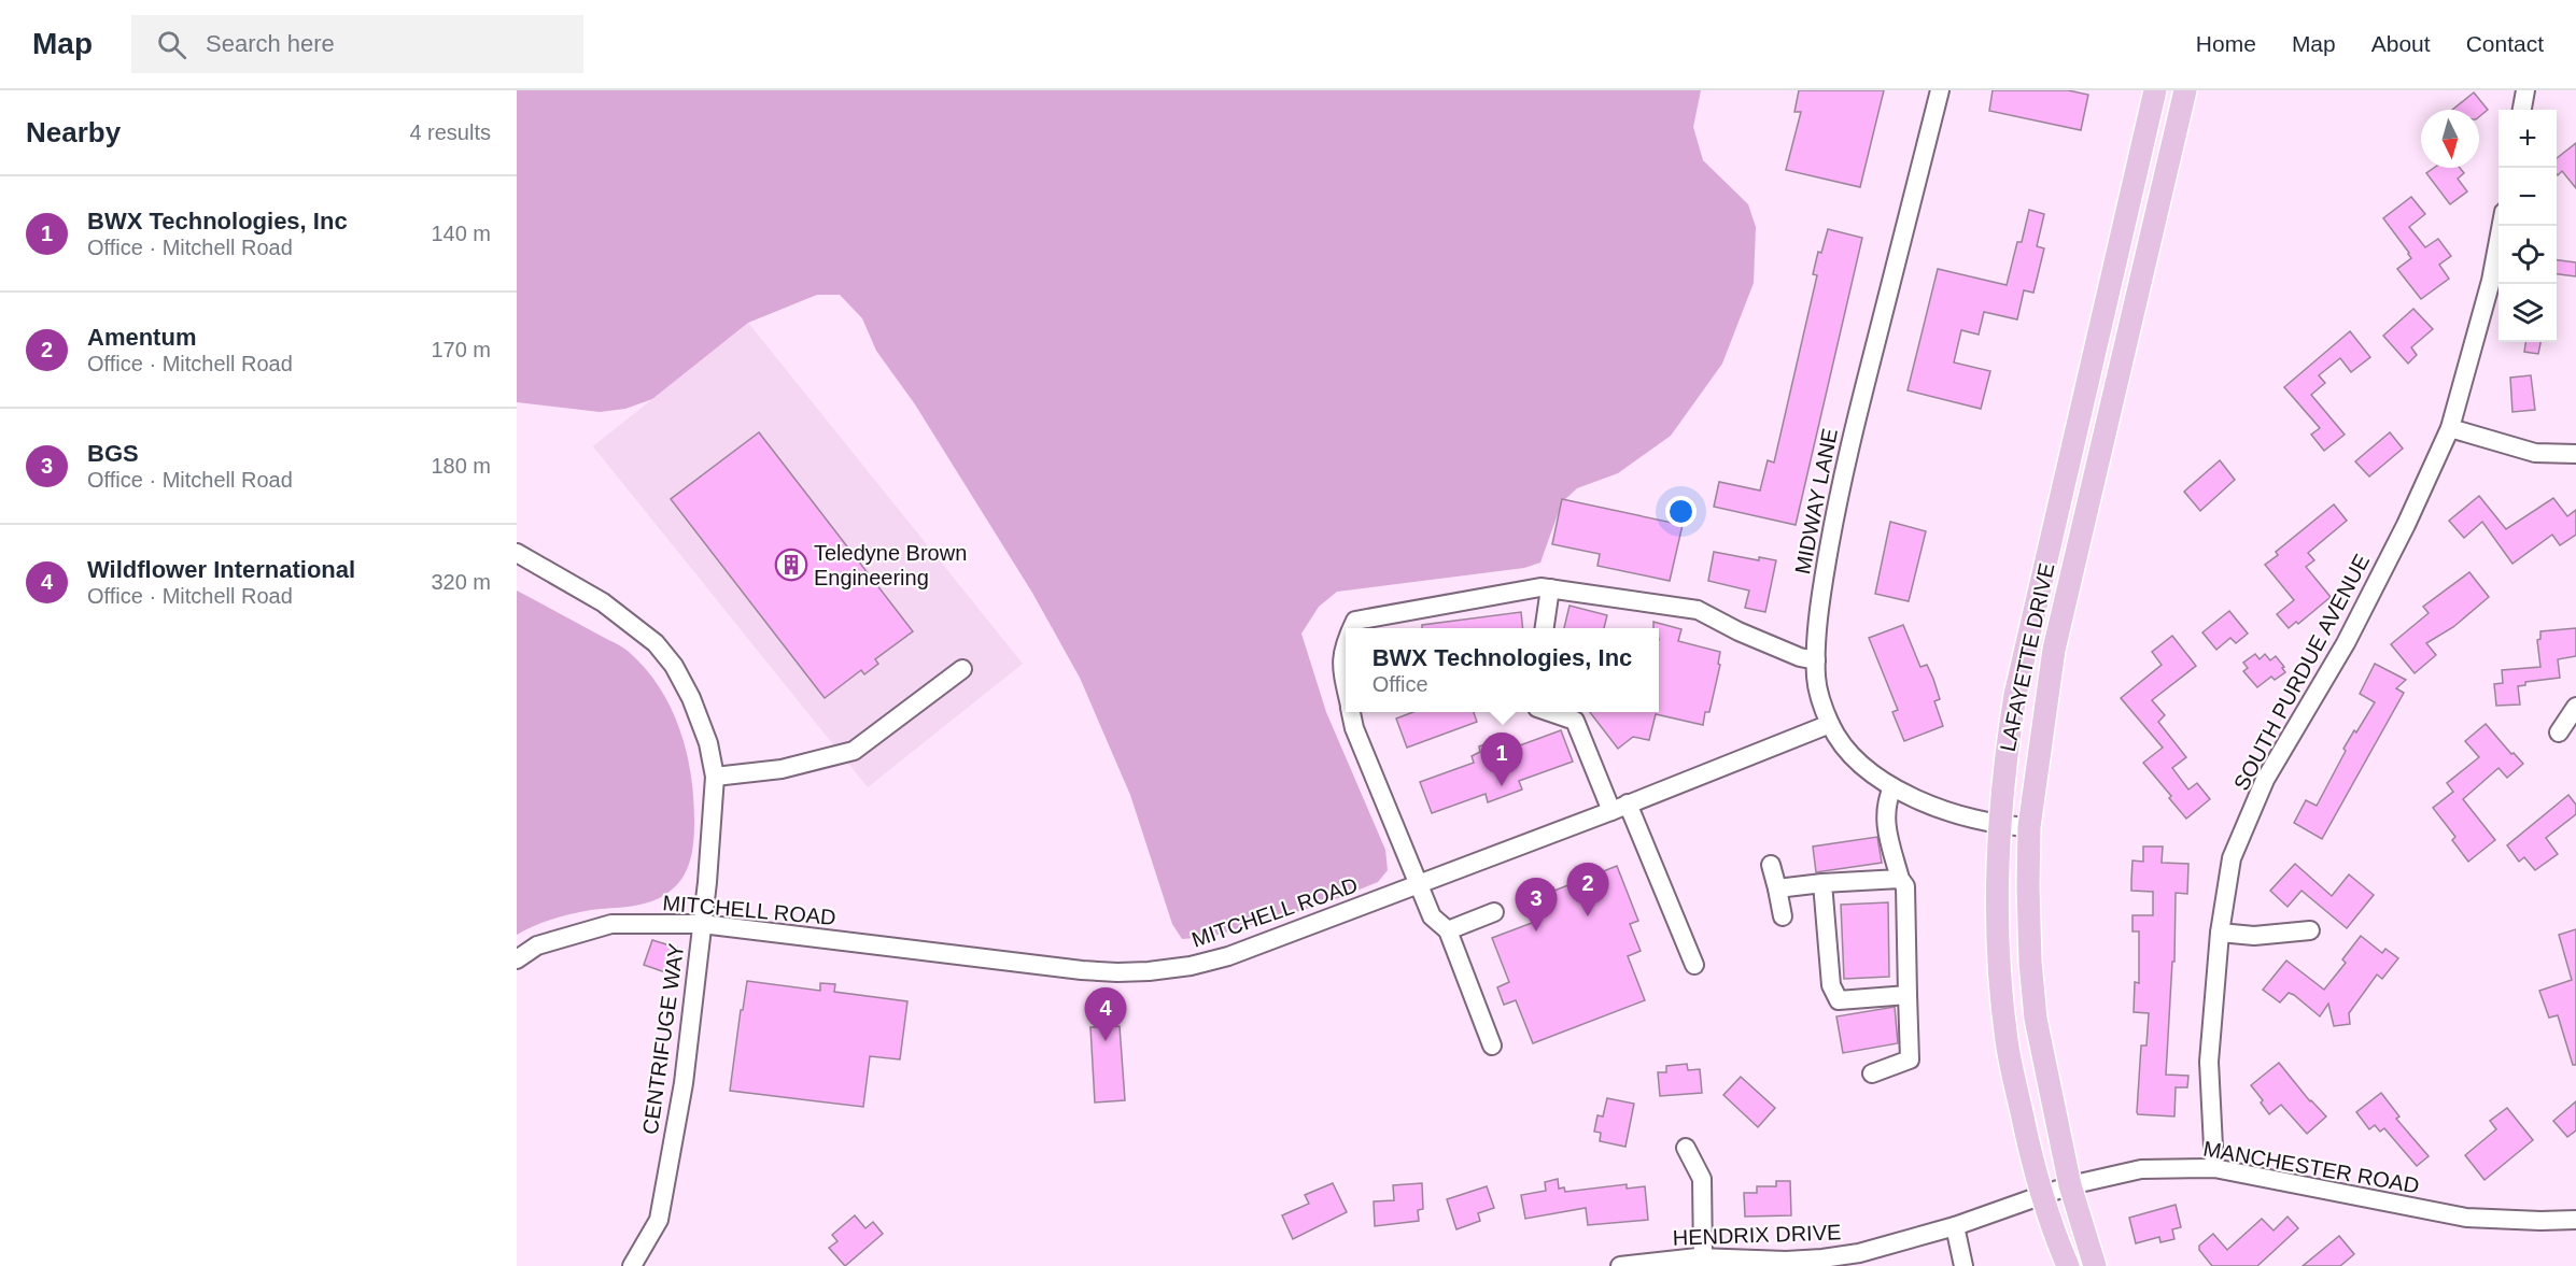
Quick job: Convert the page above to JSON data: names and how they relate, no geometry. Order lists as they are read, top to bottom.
{
  "streets": {
    "main road": ["LAFAYETTE DRIVE"],
    "street": [
      "MIDWAY LANE",
      "SOUTH PURDUE AVENUE",
      "MITCHELL ROAD",
      "CENTRIFUGE WAY",
      "MANCHESTER ROAD",
      "HENDRIX DRIVE"
    ]
  },
  "crossings": [
    ["MIDWAY LANE", "LAFAYETTE DRIVE"],
    ["MIDWAY LANE", "MITCHELL ROAD"],
    ["LAFAYETTE DRIVE", "MANCHESTER ROAD"],
    ["LAFAYETTE DRIVE", "HENDRIX DRIVE"],
    ["SOUTH PURDUE AVENUE", "MANCHESTER ROAD"],
    ["MITCHELL ROAD", "CENTRIFUGE WAY"],
    ["MANCHESTER ROAD", "HENDRIX DRIVE"]
  ],
  "places": {
    "building": ["Teledyne Brown Engineering"]
  },
  "north": "bottom",
  "page": {
    "header": "Map",
    "search": "Search here",
    "nav": [
      "Home",
      "Map",
      "About",
      "Contact"
    ],
    "heading": ["Nearby", "4 results"],
    "map_buttons": ["+", "−"],
    "list": [
      {
        "mark": "1",
        "name": "BWX Technologies, Inc",
        "note": "Office · Mitchell Road",
        "value": "140 m"
      },
      {
        "mark": "2",
        "name": "Amentum",
        "note": "Office · Mitchell Road",
        "value": "170 m"
      },
      {
        "mark": "3",
        "name": "BGS",
        "note": "Office · Mitchell Road",
        "value": "180 m"
      },
      {
        "mark": "4",
        "name": "Wildflower International",
        "note": "Office · Mitchell Road",
        "value": "320 m"
      }
    ],
    "popup": ["BWX Technologies, Inc", "Office"],
    "pins": [
      "1",
      "2",
      "3",
      "4"
    ]
  }
}
